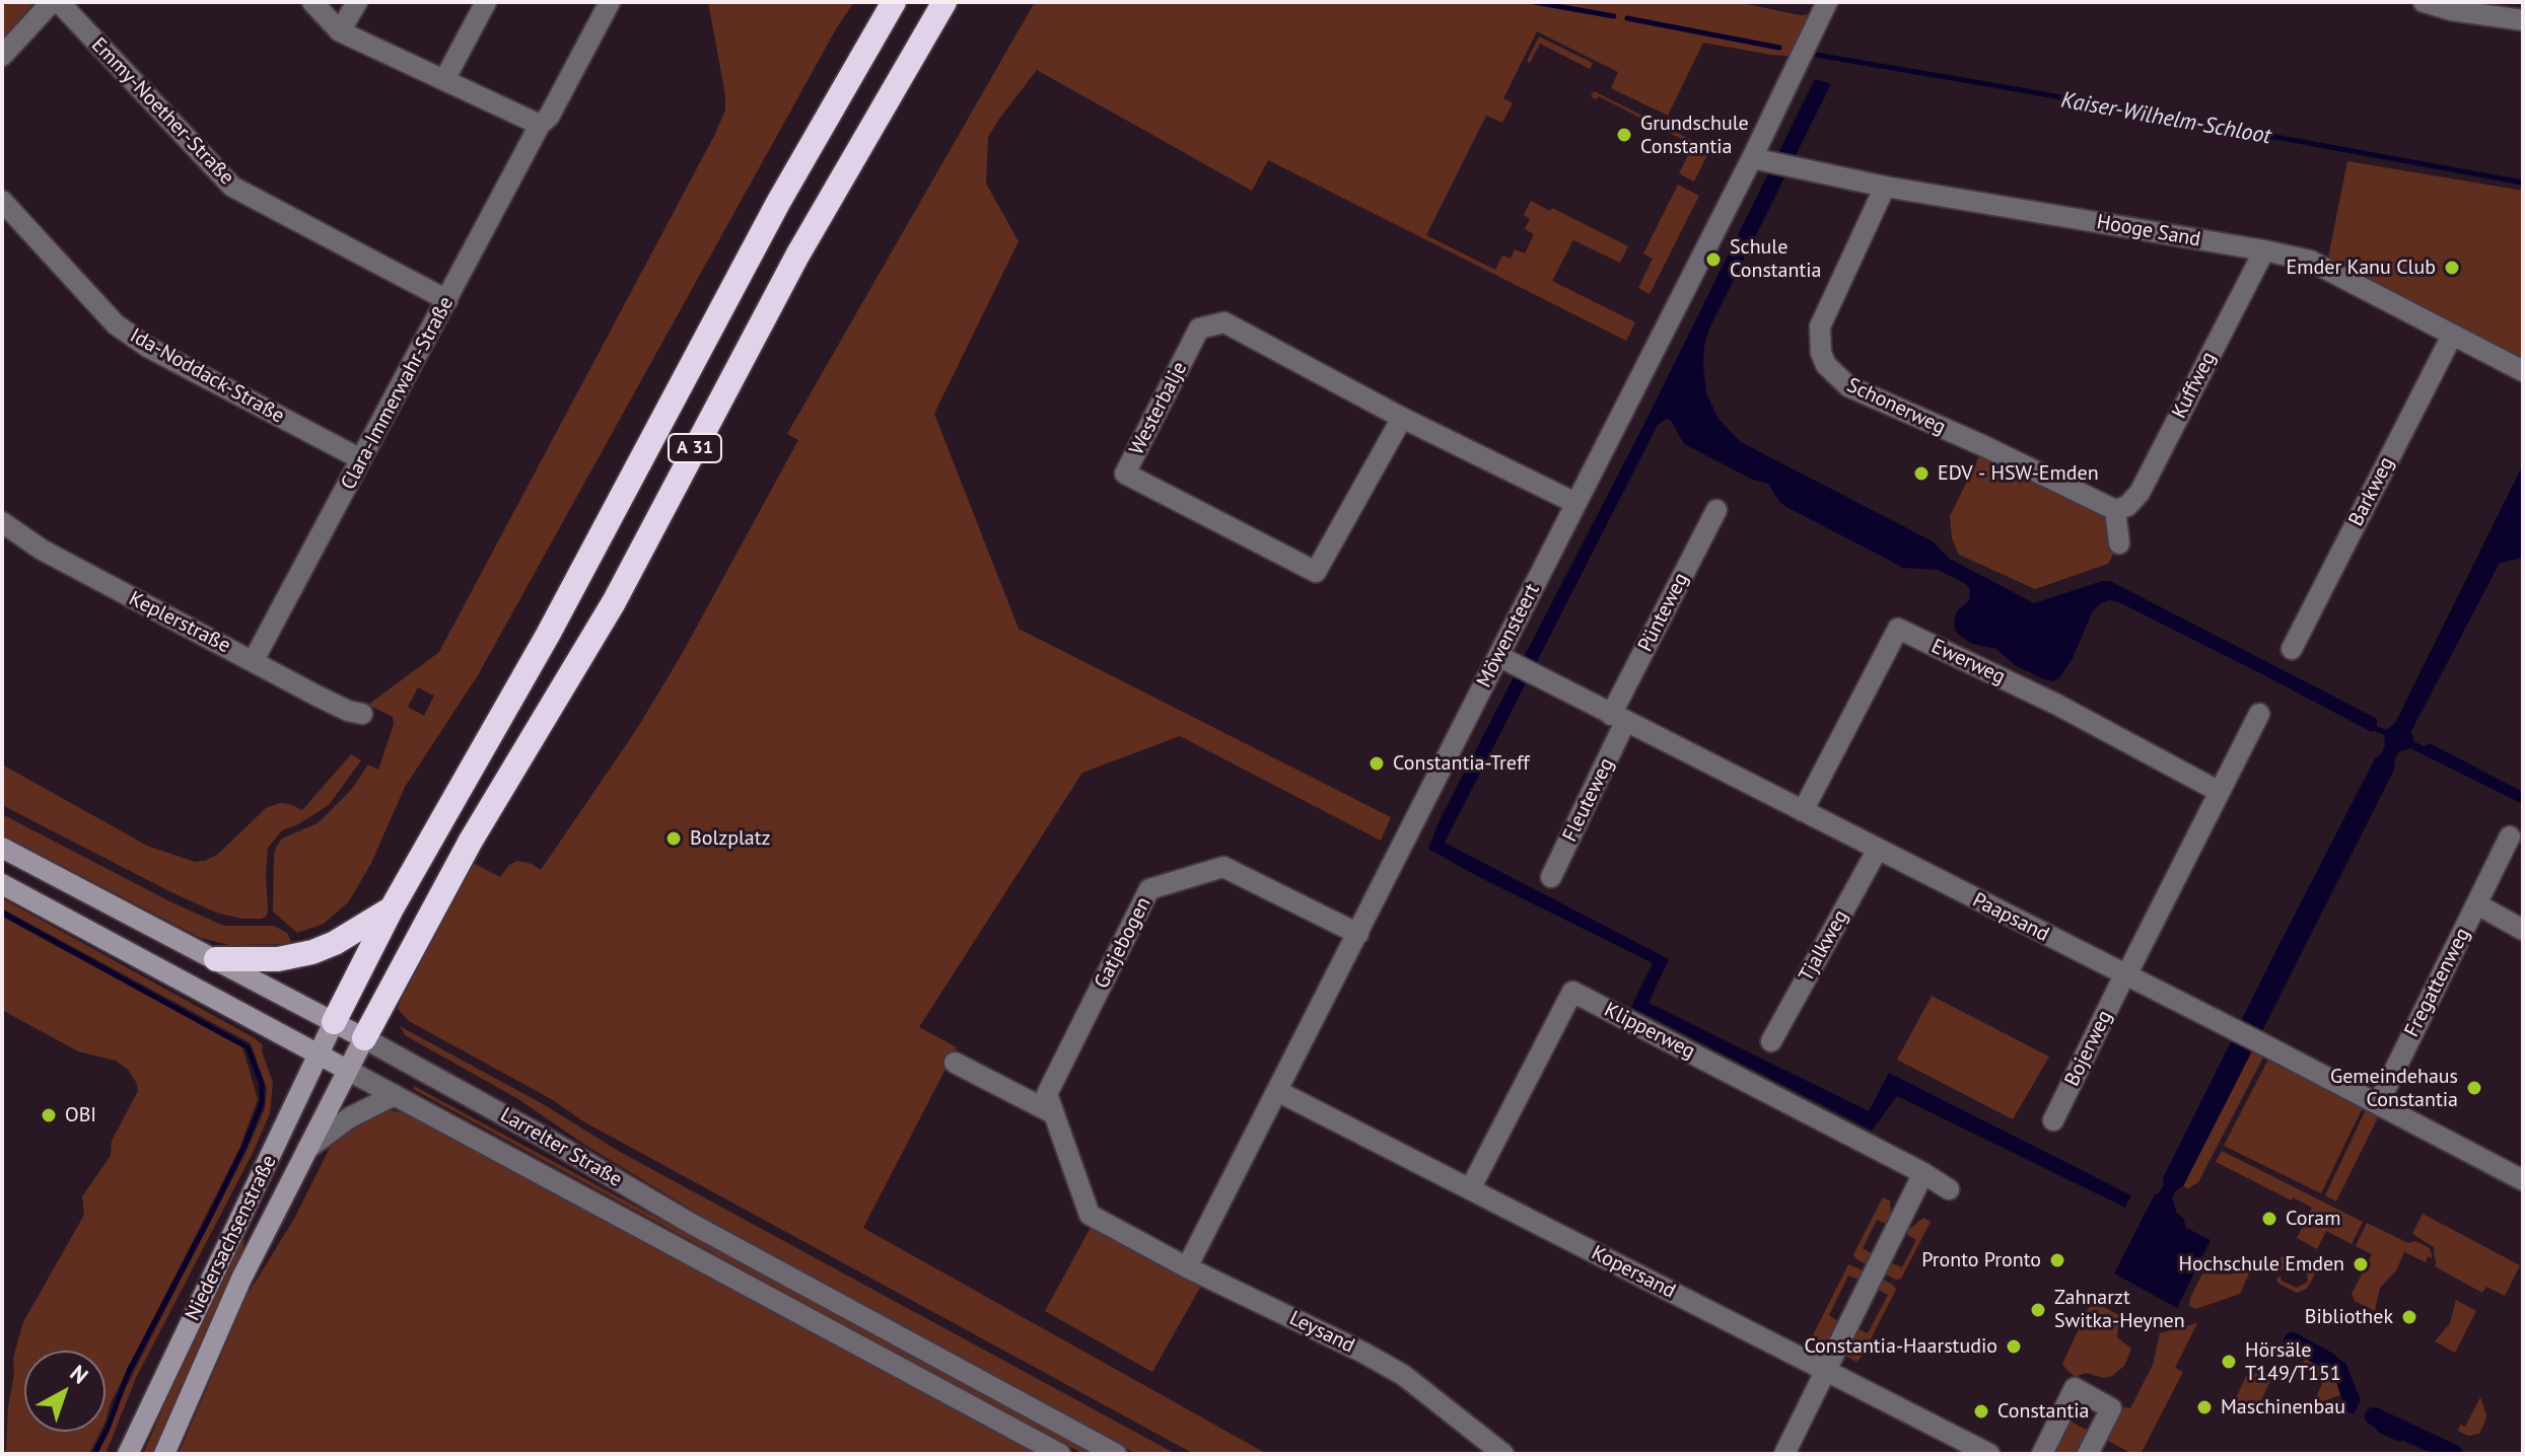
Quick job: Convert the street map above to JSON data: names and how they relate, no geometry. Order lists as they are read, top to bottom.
{
  "streets": {
    "highway": ["A 31"],
    "main road": ["Larrelter Straße", "Niedersachsenstraße"],
    "street": [
      "Emmy-Noether-Straße",
      "Hooge Sand",
      "Ida-Noddack-Straße",
      "Kuffweg",
      "Clara-Immerwahr-Straße",
      "Schonerweg",
      "Westerbalje",
      "Barkweg",
      "Pünteweg",
      "Keplerstraße",
      "Möwensteert",
      "Ewerweg",
      "Fleuteweg",
      "Paapsand",
      "Gatjebogen",
      "Tjalkweg",
      "Fregattenweg",
      "Klipperweg",
      "Bojerweg",
      "Kopersand",
      "Leysand"
    ]
  },
  "crossings": [
    ["Emmy-Noether-Straße", "Clara-Immerwahr-Straße"],
    ["Hooge Sand", "Kuffweg"],
    ["Hooge Sand", "Schonerweg"],
    ["Hooge Sand", "Barkweg"],
    ["Hooge Sand", "Möwensteert"],
    ["Ida-Noddack-Straße", "Clara-Immerwahr-Straße"],
    ["Kuffweg", "Schonerweg"],
    ["Clara-Immerwahr-Straße", "Keplerstraße"],
    ["Westerbalje", "Möwensteert"],
    ["A 31", "Larrelter Straße"],
    ["A 31", "Niedersachsenstraße"],
    ["Pünteweg", "Fleuteweg"],
    ["Pünteweg", "Paapsand"],
    ["Möwensteert", "Paapsand"],
    ["Möwensteert", "Gatjebogen"],
    ["Möwensteert", "Kopersand"],
    ["Möwensteert", "Leysand"],
    ["Ewerweg", "Paapsand"],
    ["Fleuteweg", "Paapsand"],
    ["Paapsand", "Tjalkweg"],
    ["Paapsand", "Fregattenweg"],
    ["Paapsand", "Bojerweg"],
    ["Gatjebogen", "Leysand"],
    ["Klipperweg", "Kopersand"],
    ["Larrelter Straße", "Niedersachsenstraße"]
  ],
  "water": ["Kaiser-Wilhelm-Schloot"],
  "places": [
    "Grundschule Constantia",
    "Schule Constantia",
    "Emder Kanu Club",
    "EDV - HSW-Emden",
    "Constantia-Treff",
    "Bolzplatz",
    "Gemeindehaus Constantia",
    "OBI",
    "Coram",
    "Pronto Pronto",
    "Hochschule Emden",
    "Zahnarzt Switka-Heynen",
    "Bibliothek",
    "Constantia-Haarstudio",
    "Hörsäle T149/T151",
    "Maschinenbau",
    "Constantia"
  ],
  "north": "top right"
}
